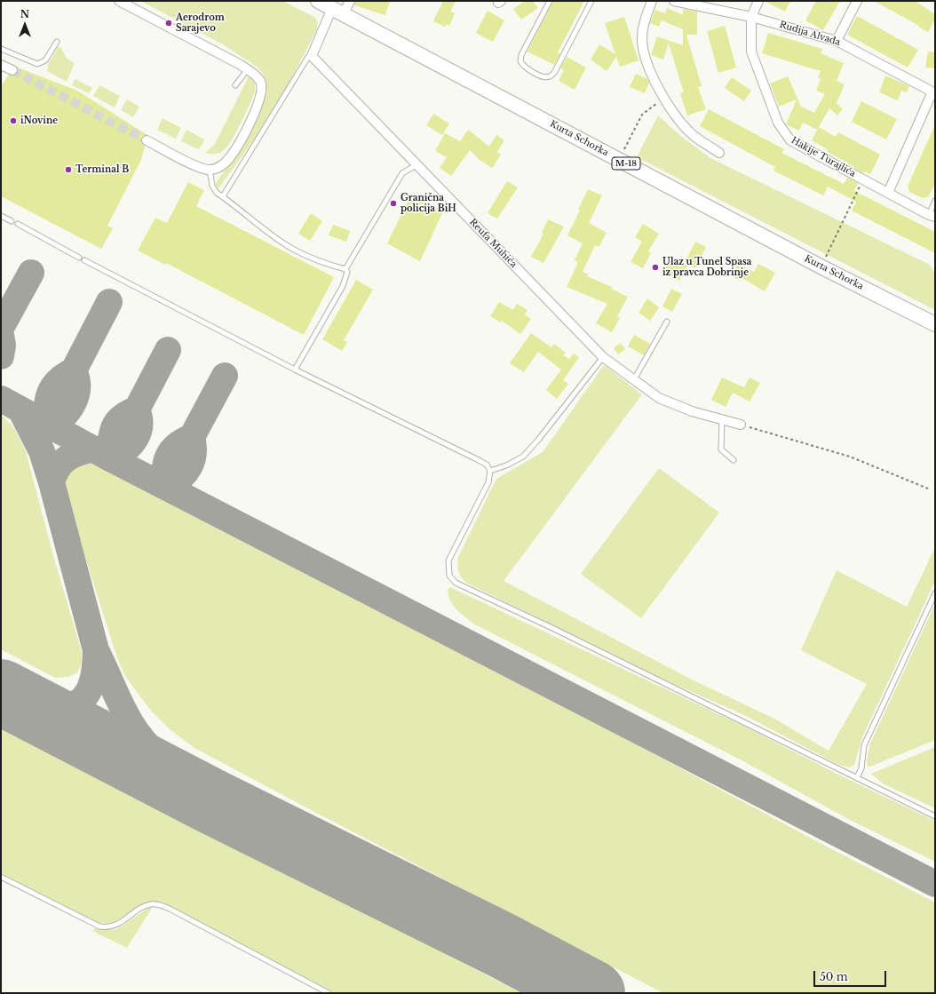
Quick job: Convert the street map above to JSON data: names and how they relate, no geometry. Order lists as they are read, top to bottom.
{
  "streets": {
    "main road": ["Kurta Schorka", "M-18"],
    "street": ["Rudija Alvađa", "Hakije Turajlića", "Reufa Muhića"]
  },
  "crossings": [
    ["Rudija Alvađa", "Hakije Turajlića"]
  ],
  "places": [
    "Aerodrom Sarajevo",
    "iNovine",
    "Terminal B",
    "Granična policija BiH",
    "Ulaz u Tunel Spasa iz pravca Dobrinje"
  ],
  "scale_bar": "50 m",
  "north": "top"
}
